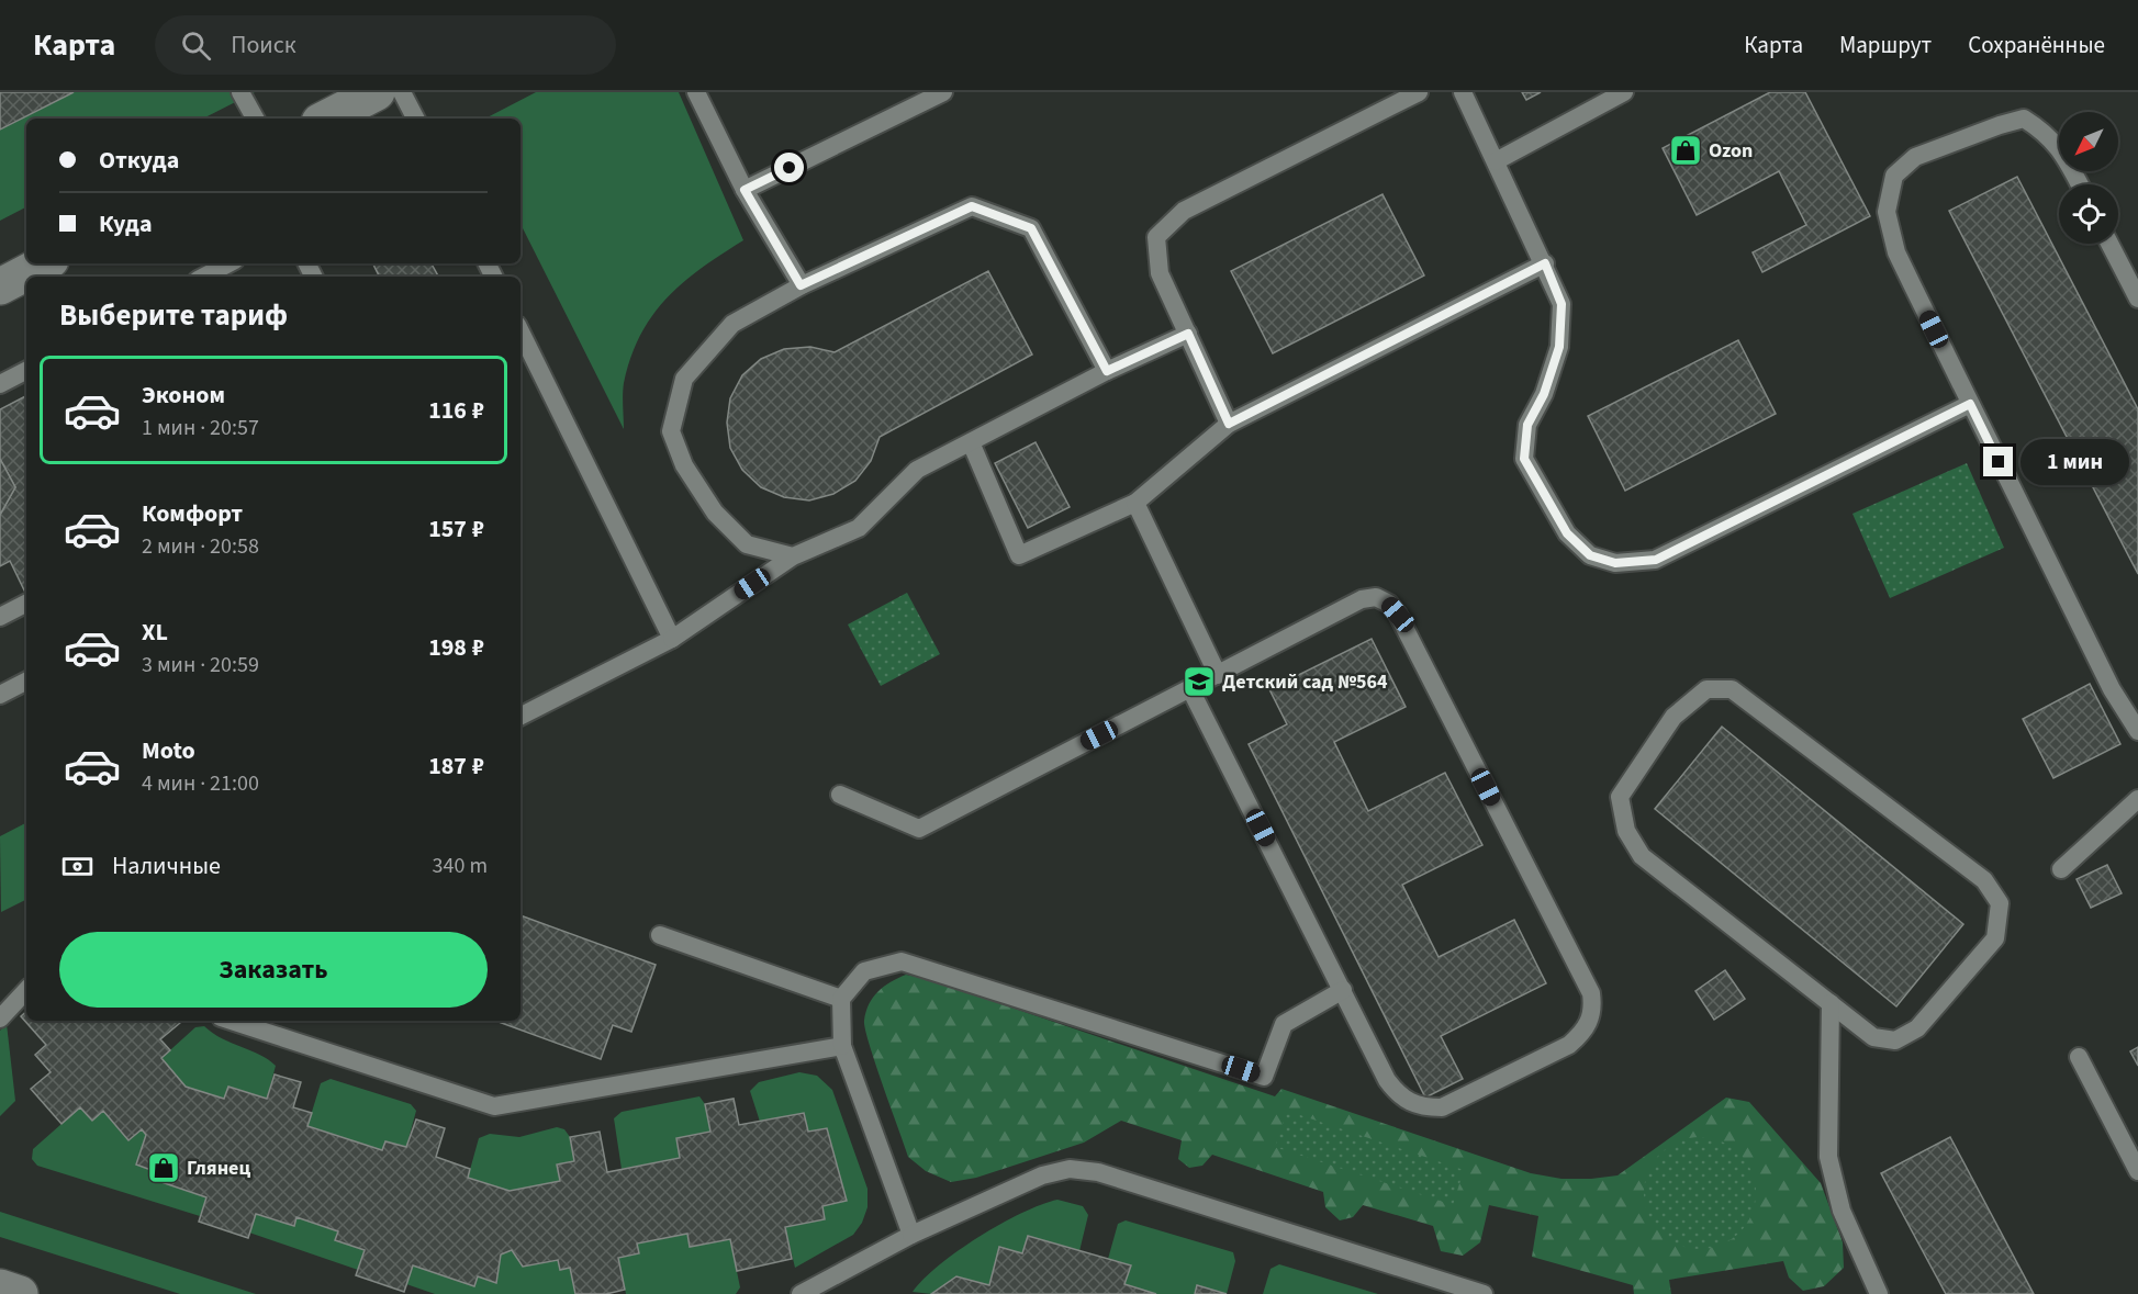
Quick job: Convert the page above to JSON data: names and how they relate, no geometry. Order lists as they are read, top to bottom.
{
  "places": {
    "shop": ["Ozon", "Глянец"],
    "school or university": ["Детский сад №564"]
  },
  "north": "bottom left",
  "page": {
    "header": "Карта",
    "search": "Поиск",
    "nav": ["Карта", "Маршрут", "Сохранённые"],
    "banner": ["Откуда", "Куда"],
    "heading": "Выберите тариф",
    "list": [
      {
        "name": "Эконом",
        "note": "1 мин · 20:57",
        "value": "116 ₽"
      },
      {
        "name": "Комфорт",
        "note": "2 мин · 20:58",
        "value": "157 ₽"
      },
      {
        "name": "XL",
        "note": "3 мин · 20:59",
        "value": "198 ₽"
      },
      {
        "name": "Moto",
        "note": "4 мин · 21:00",
        "value": "187 ₽"
      }
    ],
    "bubble": "1 мин",
    "pay": ["Наличные", "340 m"],
    "buttons": "Заказать"
  }
}
